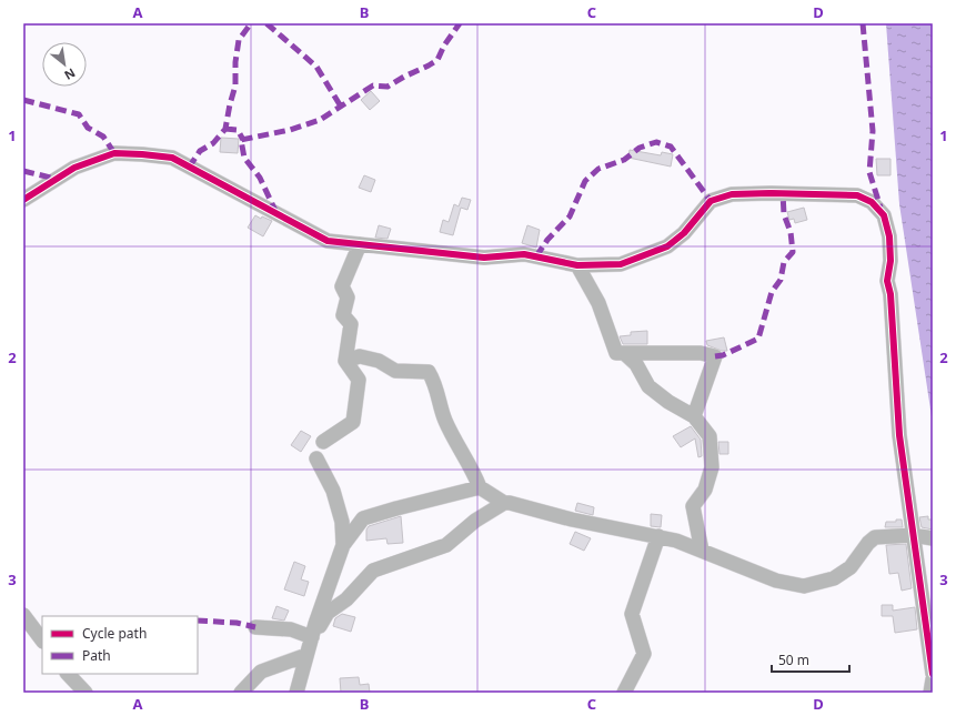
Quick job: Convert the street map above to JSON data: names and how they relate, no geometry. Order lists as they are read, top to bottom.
{
  "legend": ["Cycle path", "Path"],
  "scale_bar": "50 m",
  "north": "bottom right",
  "grid": {
    "columns": [
      "A",
      "B",
      "C",
      "D"
    ],
    "rows": ["1", "2", "3"]
  }
}
